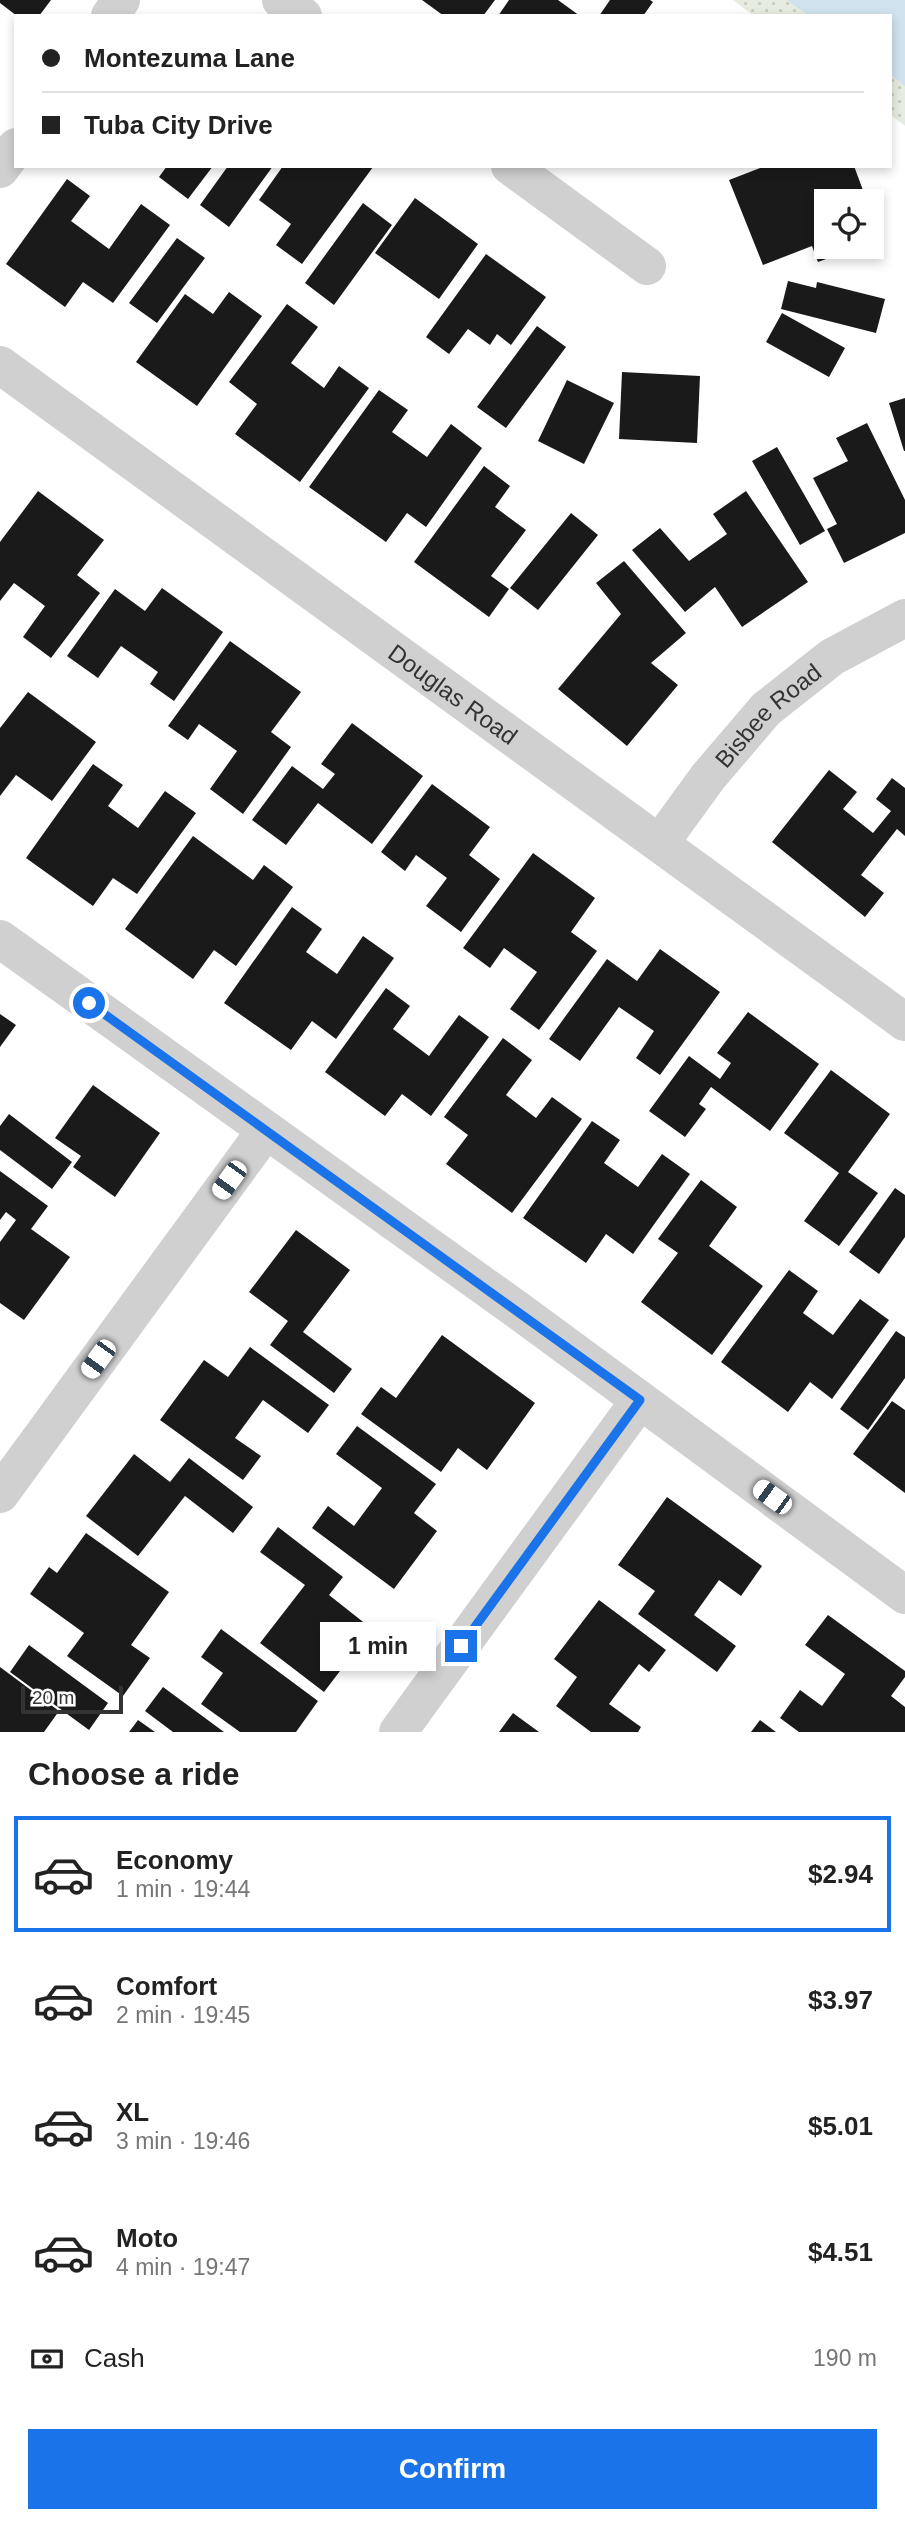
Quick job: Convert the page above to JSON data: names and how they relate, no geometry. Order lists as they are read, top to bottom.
{
  "streets": {
    "street": ["Douglas Road", "Bisbee Road"]
  },
  "crossings": [
    ["Douglas Road", "Bisbee Road"]
  ],
  "scale_bar": "20 m",
  "page": {
    "banner": ["Montezuma Lane", "Tuba City Drive"],
    "bubble": "1 min",
    "scale": "20 m",
    "heading": "Choose a ride",
    "list": [
      {
        "name": "Economy",
        "note": "1 min · 19:44",
        "value": "$2.94"
      },
      {
        "name": "Comfort",
        "note": "2 min · 19:45",
        "value": "$3.97"
      },
      {
        "name": "XL",
        "note": "3 min · 19:46",
        "value": "$5.01"
      },
      {
        "name": "Moto",
        "note": "4 min · 19:47",
        "value": "$4.51"
      }
    ],
    "pay": ["Cash", "190 m"],
    "buttons": "Confirm"
  }
}
